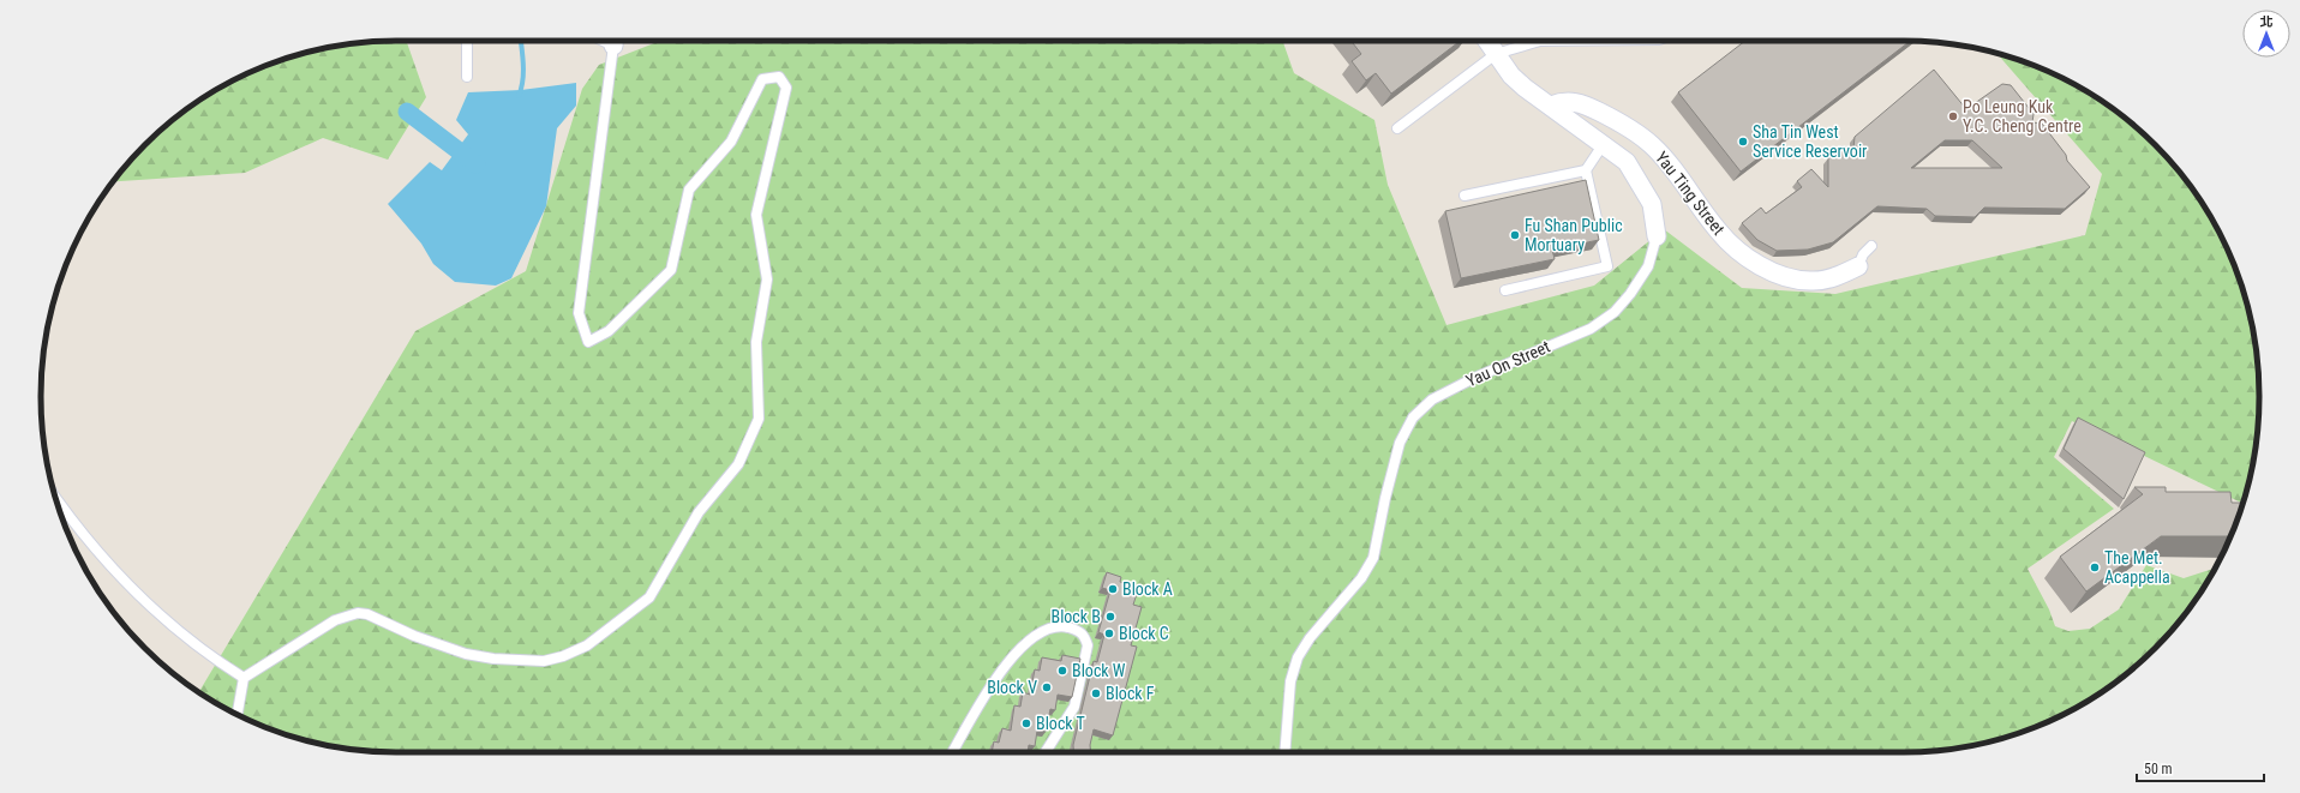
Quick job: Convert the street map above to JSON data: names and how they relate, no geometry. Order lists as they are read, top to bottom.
{
  "streets": {
    "street": ["Yau Ting Street", "Yau On Street"]
  },
  "crossings": [
    ["Yau Ting Street", "Yau On Street"]
  ],
  "places": [
    "Po Leung Kuk Y.C. Cheng Centre",
    "Sha Tin West Service Reservoir",
    "Fu Shan Public Mortuary",
    "The Met. Acappella",
    "Block A",
    "Block B",
    "Block C",
    "Block W",
    "Block V",
    "Block F",
    "Block T"
  ],
  "scale_bar": "50 m",
  "north": "top"
}
